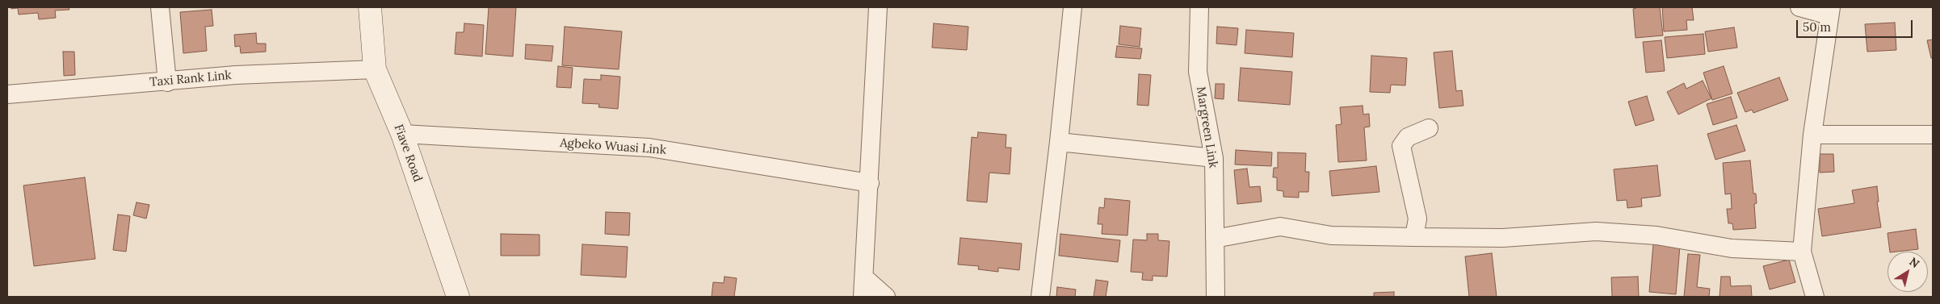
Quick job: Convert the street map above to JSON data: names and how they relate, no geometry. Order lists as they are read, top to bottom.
{
  "streets": {
    "street": [
      "Taxi Rank Link",
      "Margreen Link",
      "Agbeko Wuasi Link",
      "Fiave Road"
    ]
  },
  "crossings": [
    ["Taxi Rank Link", "Fiave Road"],
    ["Agbeko Wuasi Link", "Fiave Road"]
  ],
  "scale_bar": "50 m",
  "north": "top right"
}
